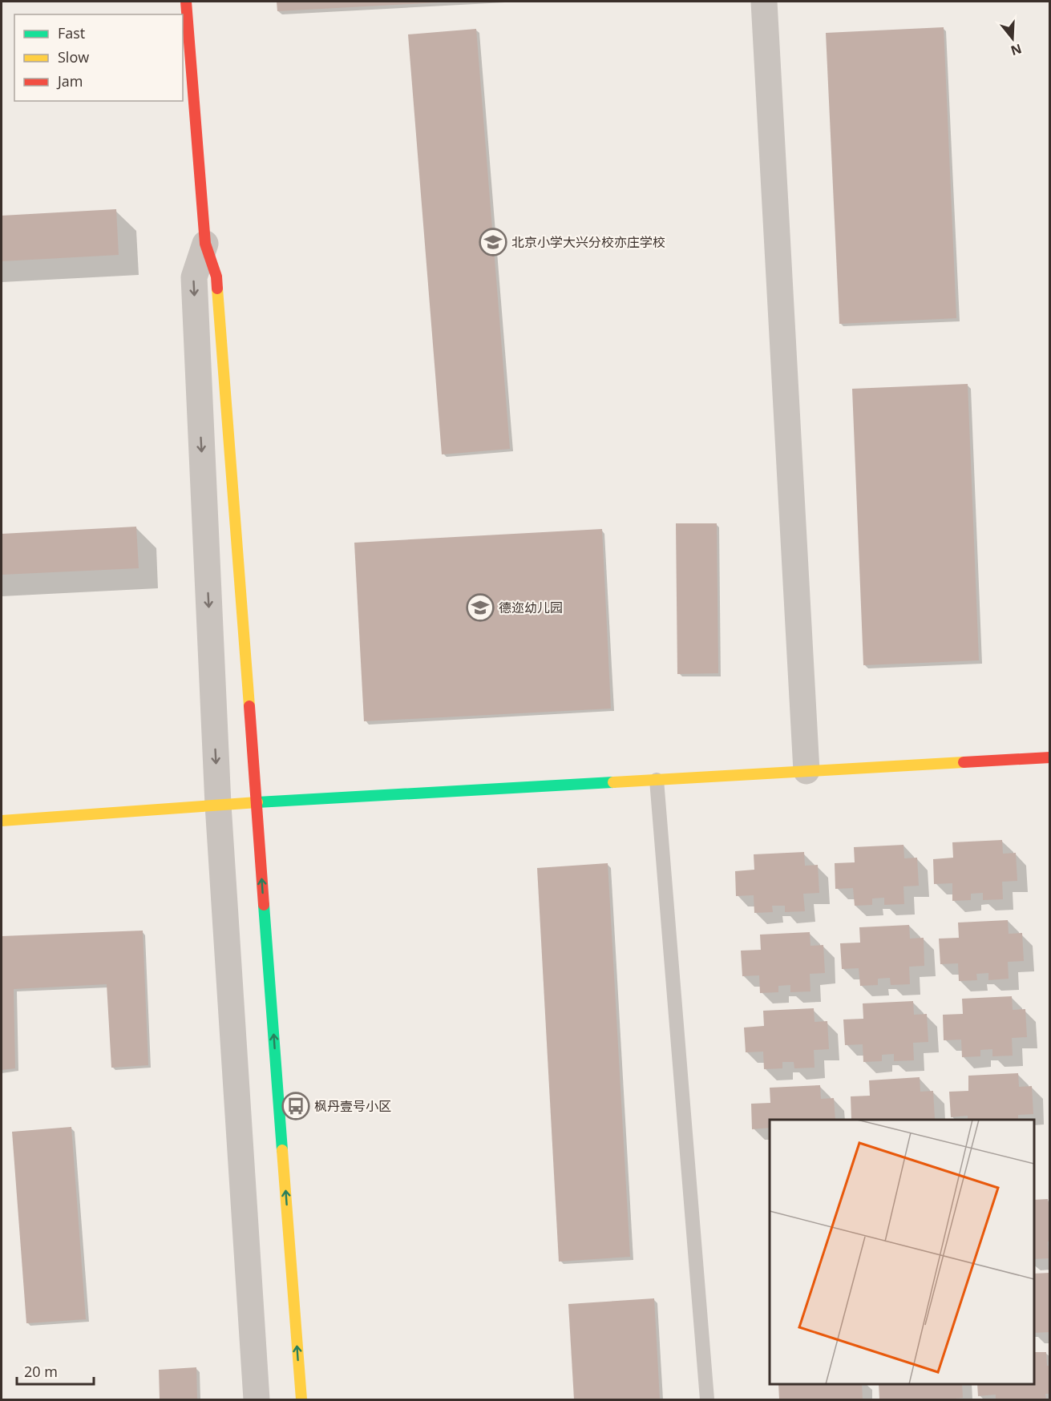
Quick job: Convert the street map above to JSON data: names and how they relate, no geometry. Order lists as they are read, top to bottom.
{
  "places": {
    "school or university": ["北京小学大兴分校亦庄学校", "德迩幼儿园"],
    "bus stop": ["枫丹壹号小区"]
  },
  "legend": ["Fast", "Slow", "Jam"],
  "scale_bar": "20 m",
  "north": "bottom"
}
